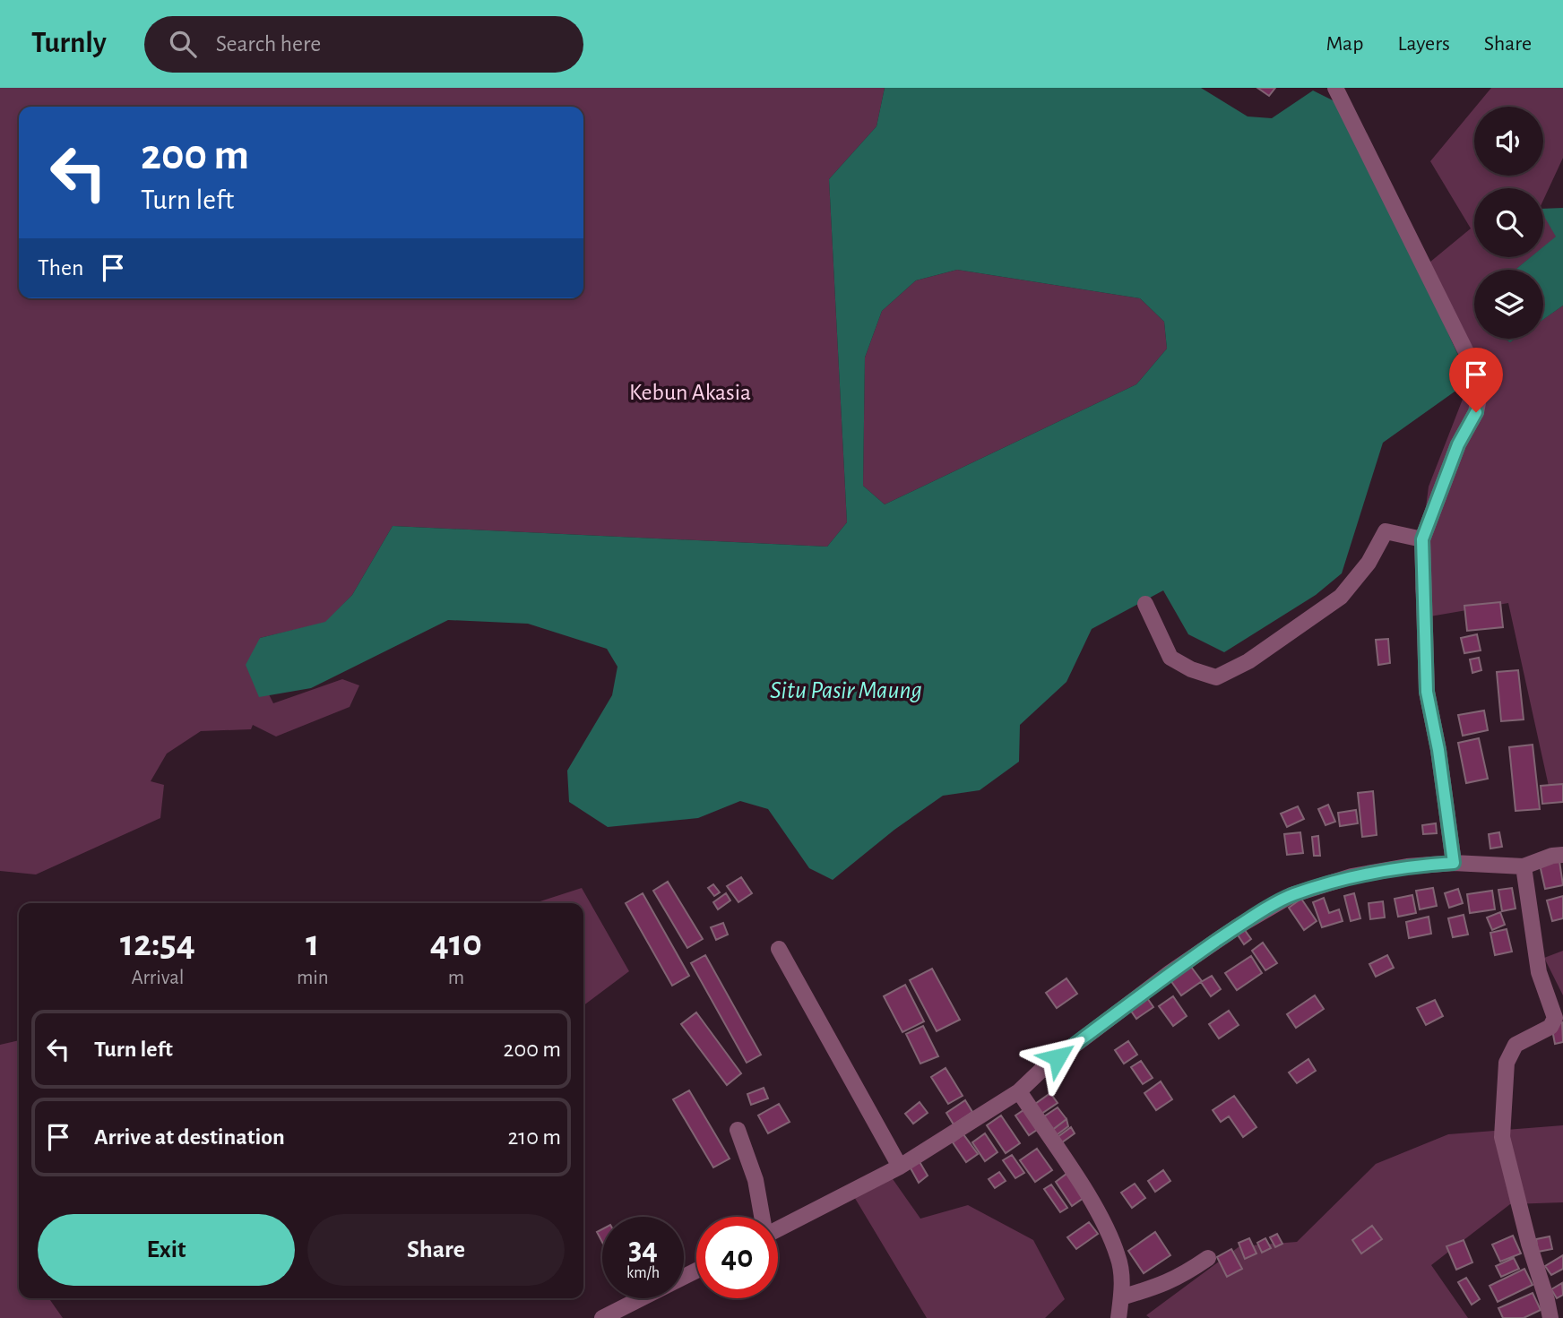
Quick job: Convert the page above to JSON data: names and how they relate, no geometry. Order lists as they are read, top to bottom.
{
  "water": ["Situ Pasir Maung"],
  "parks": ["Kebun Akasia"],
  "page": {
    "header": "Turnly",
    "search": "Search here",
    "nav": ["Map", "Layers", "Share"],
    "turn": ["200 m", "Turn left"],
    "then": "Then",
    "eta": [
      "12:54",
      "Arrival",
      "1",
      "min",
      "410",
      "m"
    ],
    "list": [
      {
        "name": "Turn left",
        "value": "200 m"
      },
      {
        "name": "Arrive at destination",
        "value": "210 m"
      }
    ],
    "buttons": ["Exit", "Share"],
    "speed": "34 km/h",
    "limit": "40"
  }
}
